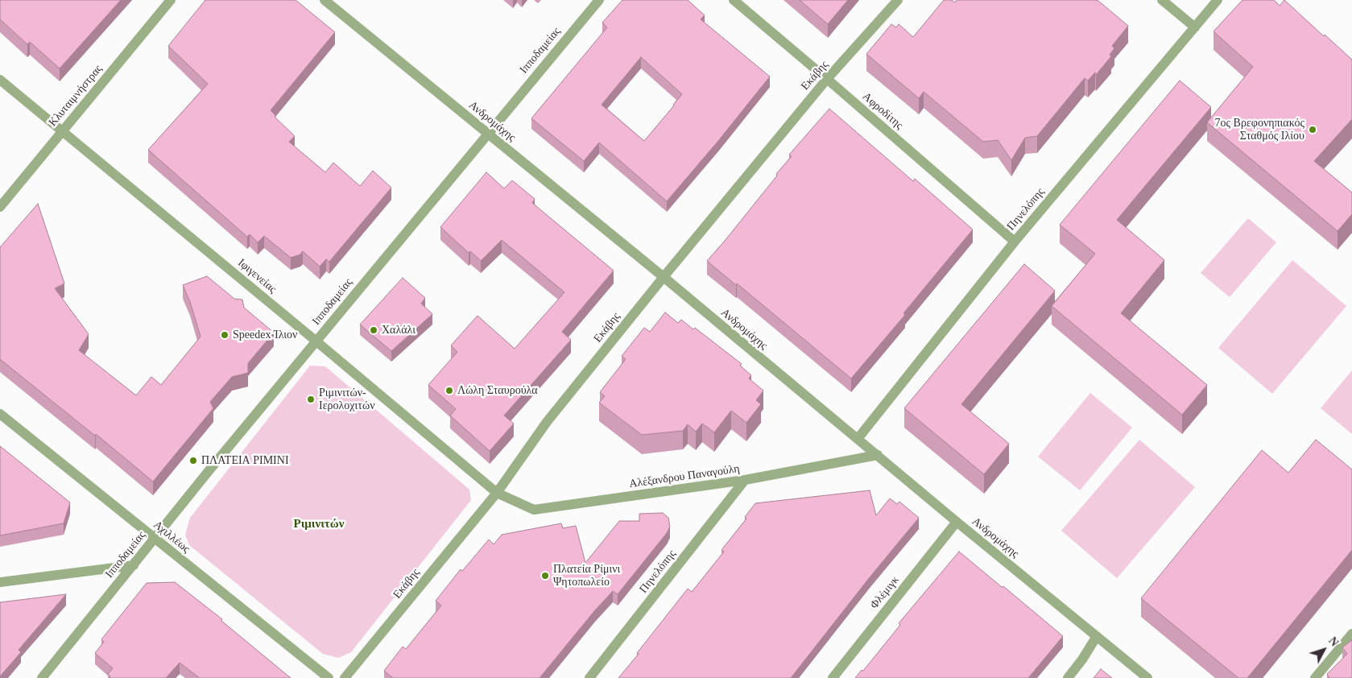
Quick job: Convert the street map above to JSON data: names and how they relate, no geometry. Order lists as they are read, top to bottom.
{
  "streets": {
    "street": [
      "Ιπποδαμείας",
      "Εκάβης",
      "Κλυταιμνήστρας",
      "Αφροδίτης",
      "Ανδρομάχης",
      "Πηνελόπης",
      "Ιφιγενείας",
      "Αλέξανδρου Παναγούλη",
      "Αχιλλέως",
      "Φλέμιγκ"
    ]
  },
  "crossings": [
    ["Ιπποδαμείας", "Ανδρομάχης"],
    ["Ιπποδαμείας", "Ιφιγενείας"],
    ["Ιπποδαμείας", "Αχιλλέως"],
    ["Εκάβης", "Αφροδίτης"],
    ["Εκάβης", "Ανδρομάχης"],
    ["Εκάβης", "Ιφιγενείας"],
    ["Εκάβης", "Αλέξανδρου Παναγούλη"],
    ["Κλυταιμνήστρας", "Ιφιγενείας"],
    ["Αφροδίτης", "Πηνελόπης"],
    ["Ανδρομάχης", "Πηνελόπης"],
    ["Ανδρομάχης", "Αλέξανδρου Παναγούλη"],
    ["Ανδρομάχης", "Φλέμιγκ"],
    ["Πηνελόπης", "Αλέξανδρου Παναγούλη"],
    ["Ιφιγενείας", "Αλέξανδρου Παναγούλη"]
  ],
  "districts": ["Ριμινιτών"],
  "places": [
    "7ος Βρεφονηπιακός Σταθμός Ιλίου",
    "Χαλάλι",
    "Speedex Ίλιον",
    "Λώλη Σταυρούλα",
    "Ριμινιτών- Ιερολοχιτών",
    "ΠΛΑΤΕΙΑ ΡΙΜΙΝΙ",
    "Πλατεία Ρίμινι Ψητοπωλείο"
  ],
  "north": "top right"
}
